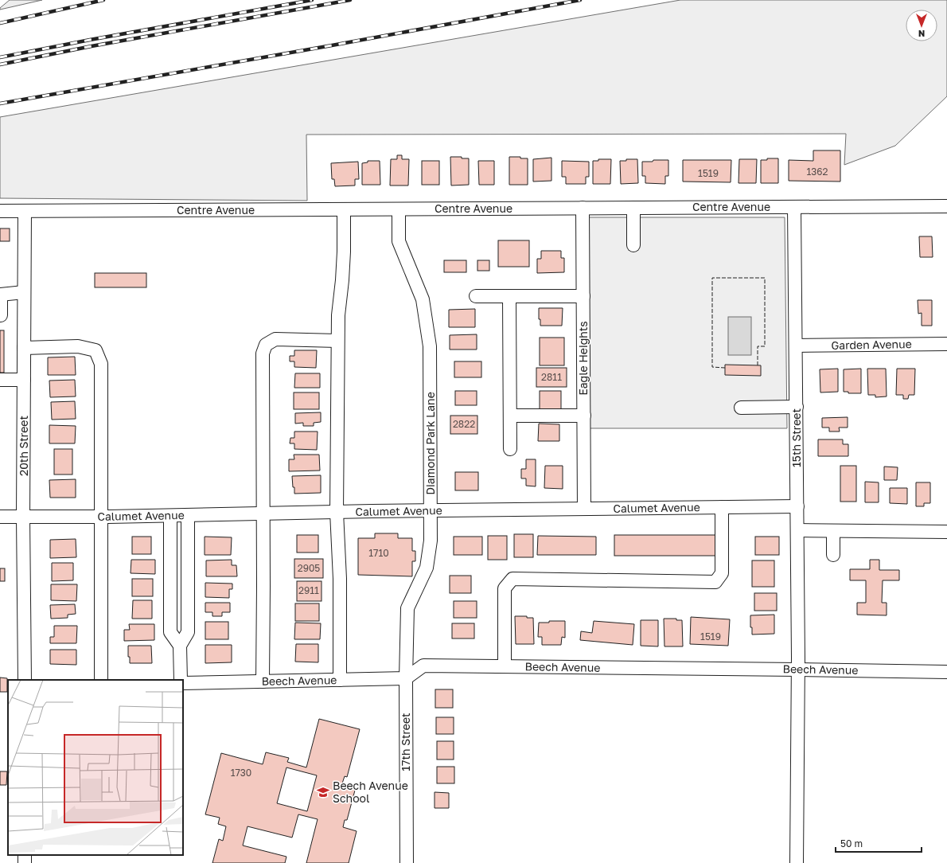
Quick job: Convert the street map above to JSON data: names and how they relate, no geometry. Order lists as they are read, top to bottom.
{
  "streets": {
    "street": [
      "Centre Avenue",
      "Garden Avenue",
      "Eagle Heights",
      "15th Street",
      "Diamond Park Lane",
      "20th Street",
      "Calumet Avenue",
      "Beech Avenue",
      "17th Street"
    ]
  },
  "crossings": [
    ["Centre Avenue", "Eagle Heights"],
    ["Centre Avenue", "15th Street"],
    ["Centre Avenue", "Diamond Park Lane"],
    ["Centre Avenue", "20th Street"],
    ["Garden Avenue", "15th Street"],
    ["Eagle Heights", "Calumet Avenue"],
    ["15th Street", "Calumet Avenue"],
    ["15th Street", "Beech Avenue"],
    ["Diamond Park Lane", "Calumet Avenue"],
    ["Diamond Park Lane", "Beech Avenue"],
    ["Diamond Park Lane", "17th Street"],
    ["20th Street", "Calumet Avenue"],
    ["Beech Avenue", "17th Street"]
  ],
  "places": {
    "school or university": ["Beech Avenue School"]
  },
  "house_numbers": [
    "1362",
    "1519",
    "2811",
    "2822",
    "1710",
    "2905",
    "2911",
    "1519",
    "1730"
  ],
  "scale_bar": "50 m",
  "north": "bottom"
}
